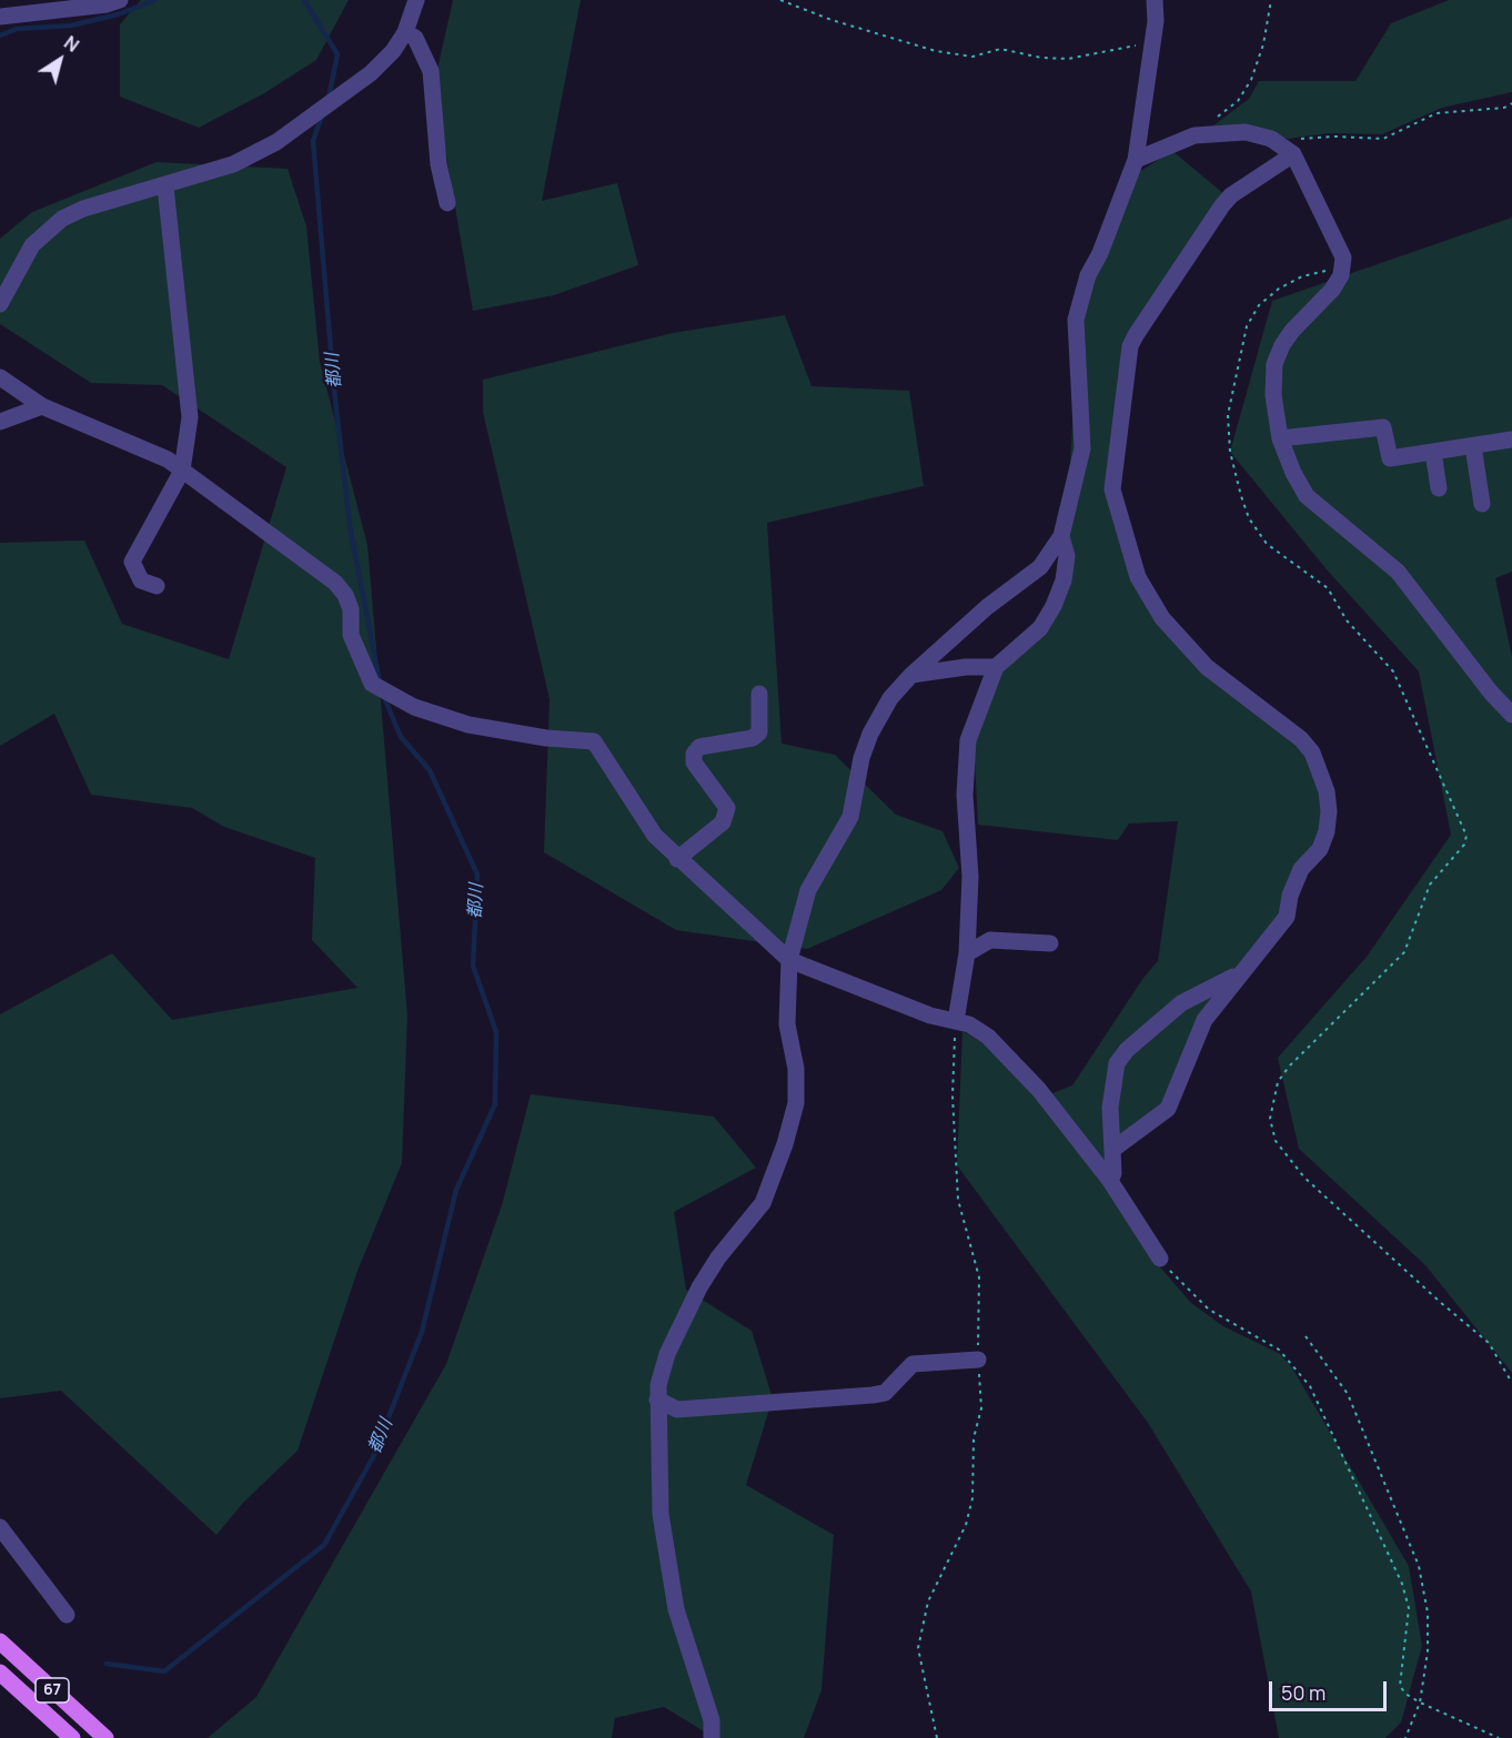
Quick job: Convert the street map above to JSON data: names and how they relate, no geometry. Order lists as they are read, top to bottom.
{
  "streets": {
    "main road": ["67"]
  },
  "water": ["都川"],
  "scale_bar": "50 m",
  "north": "top right"
}
